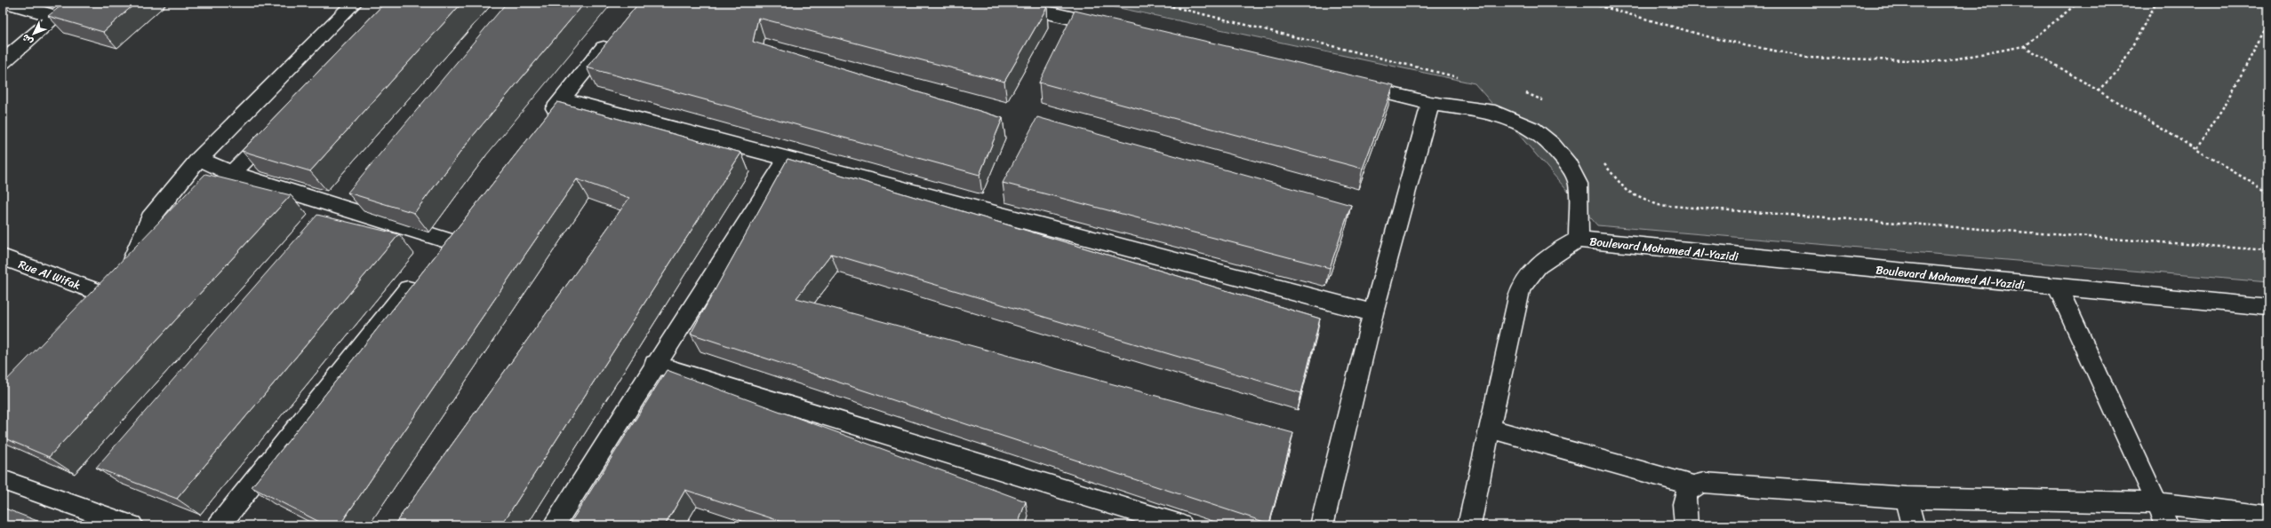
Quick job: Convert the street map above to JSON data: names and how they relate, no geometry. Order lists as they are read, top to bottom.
{
  "streets": {
    "street": ["Boulevard Mohamed Al-Yazidi", "Rue Al Wifak"]
  },
  "north": "bottom left"
}
